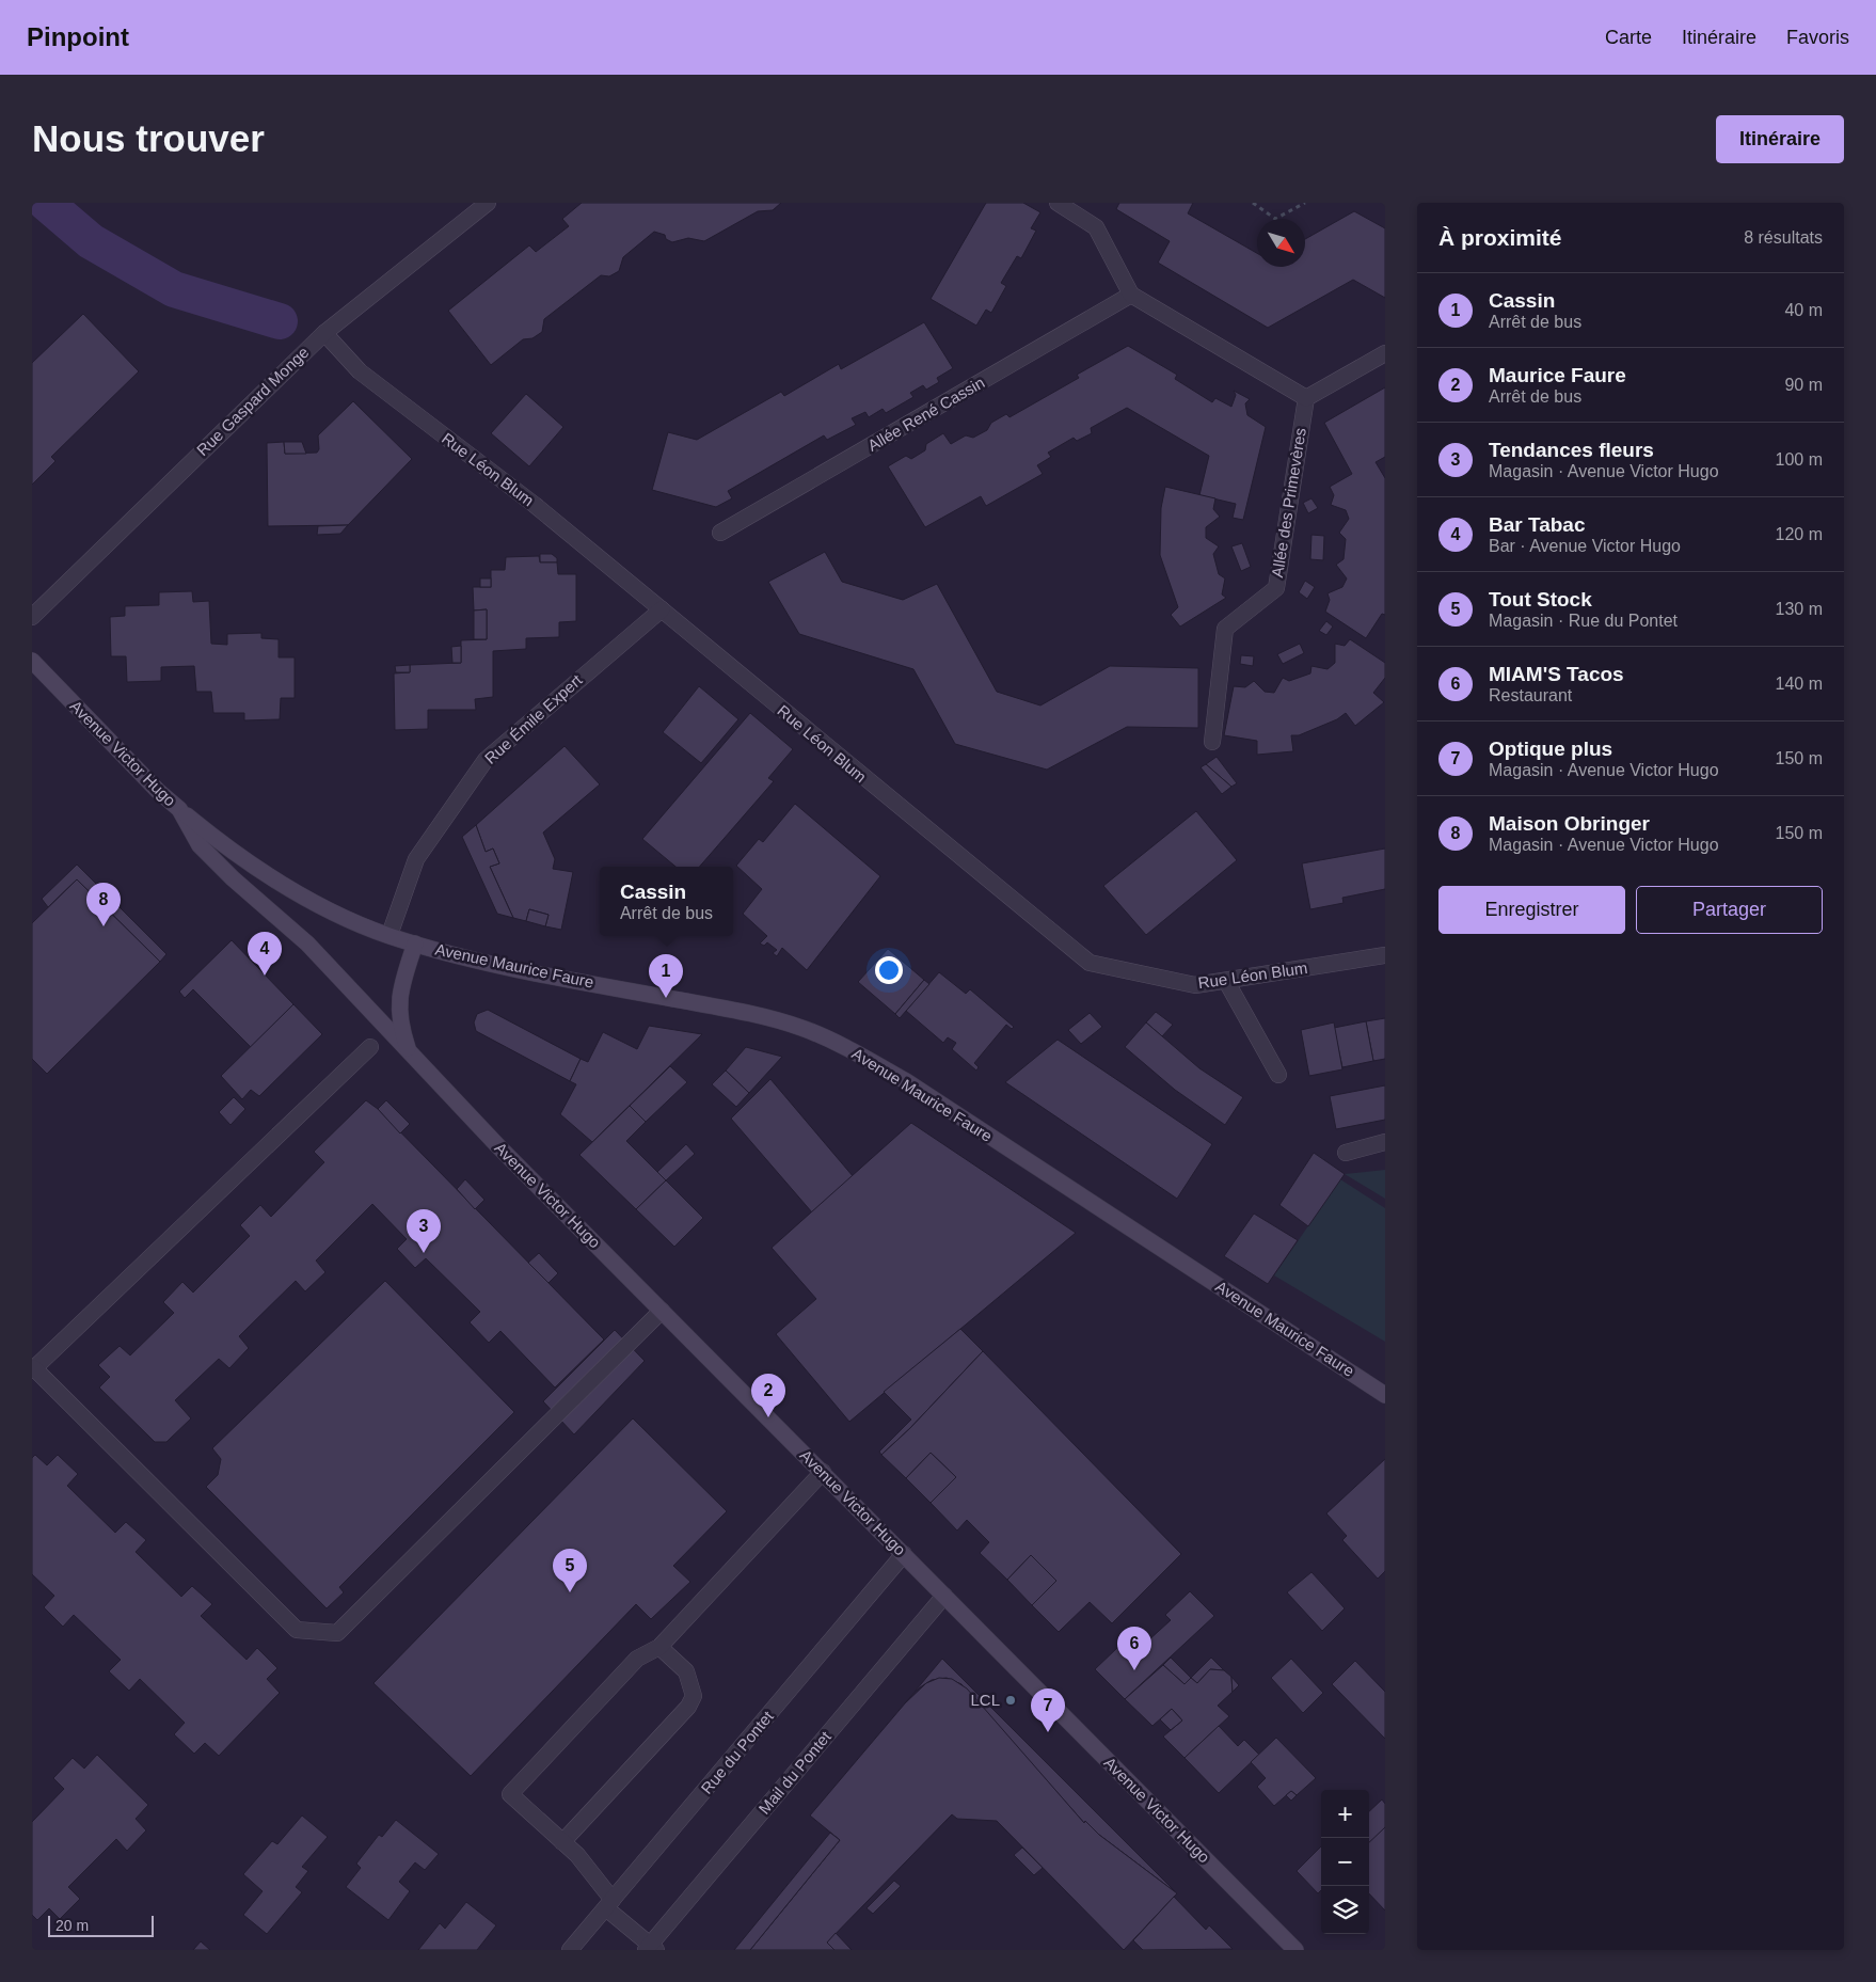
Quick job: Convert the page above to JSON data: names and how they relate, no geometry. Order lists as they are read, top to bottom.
{
  "streets": {
    "main road": ["Avenue Victor Hugo", "Avenue Maurice Faure"],
    "street": [
      "Rue Gaspard Monge",
      "Allée René Cassin",
      "Rue Léon Blum",
      "Allée des Primevères",
      "Rue Émile Expert",
      "Rue du Pontet",
      "Mail du Pontet"
    ]
  },
  "crossings": [
    ["Rue Gaspard Monge", "Rue Léon Blum"],
    ["Rue Léon Blum", "Rue Émile Expert"],
    ["Rue Émile Expert", "Avenue Maurice Faure"],
    ["Avenue Victor Hugo", "Avenue Maurice Faure"],
    ["Avenue Victor Hugo", "Rue du Pontet"],
    ["Avenue Victor Hugo", "Mail du Pontet"]
  ],
  "places": ["LCL"],
  "scale_bar": "20 m",
  "north": "bottom right",
  "page": {
    "header": "Pinpoint",
    "nav": ["Carte", "Itinéraire", "Favoris"],
    "buttons": [
      "Itinéraire",
      ["Enregistrer", "Partager"]
    ],
    "title": "Nous trouver",
    "heading": ["À proximité", "8 résultats"],
    "list": [
      {
        "mark": "1",
        "name": "Cassin",
        "note": "Arrêt de bus",
        "value": "40 m"
      },
      {
        "mark": "2",
        "name": "Maurice Faure",
        "note": "Arrêt de bus",
        "value": "90 m"
      },
      {
        "mark": "3",
        "name": "Tendances fleurs",
        "note": "Magasin · Avenue Victor Hugo",
        "value": "100 m"
      },
      {
        "mark": "4",
        "name": "Bar Tabac",
        "note": "Bar · Avenue Victor Hugo",
        "value": "120 m"
      },
      {
        "mark": "5",
        "name": "Tout Stock",
        "note": "Magasin · Rue du Pontet",
        "value": "130 m"
      },
      {
        "mark": "6",
        "name": "MIAM'S Tacos",
        "note": "Restaurant",
        "value": "140 m"
      },
      {
        "mark": "7",
        "name": "Optique plus",
        "note": "Magasin · Avenue Victor Hugo",
        "value": "150 m"
      },
      {
        "mark": "8",
        "name": "Maison Obringer",
        "note": "Magasin · Avenue Victor Hugo",
        "value": "150 m"
      }
    ],
    "popup": ["Cassin", "Arrêt de bus"],
    "pins": [
      "8",
      "4",
      "1",
      "3",
      "2",
      "5",
      "6",
      "7"
    ],
    "map_buttons": ["+", "−"],
    "scale": "20 m"
  }
}
